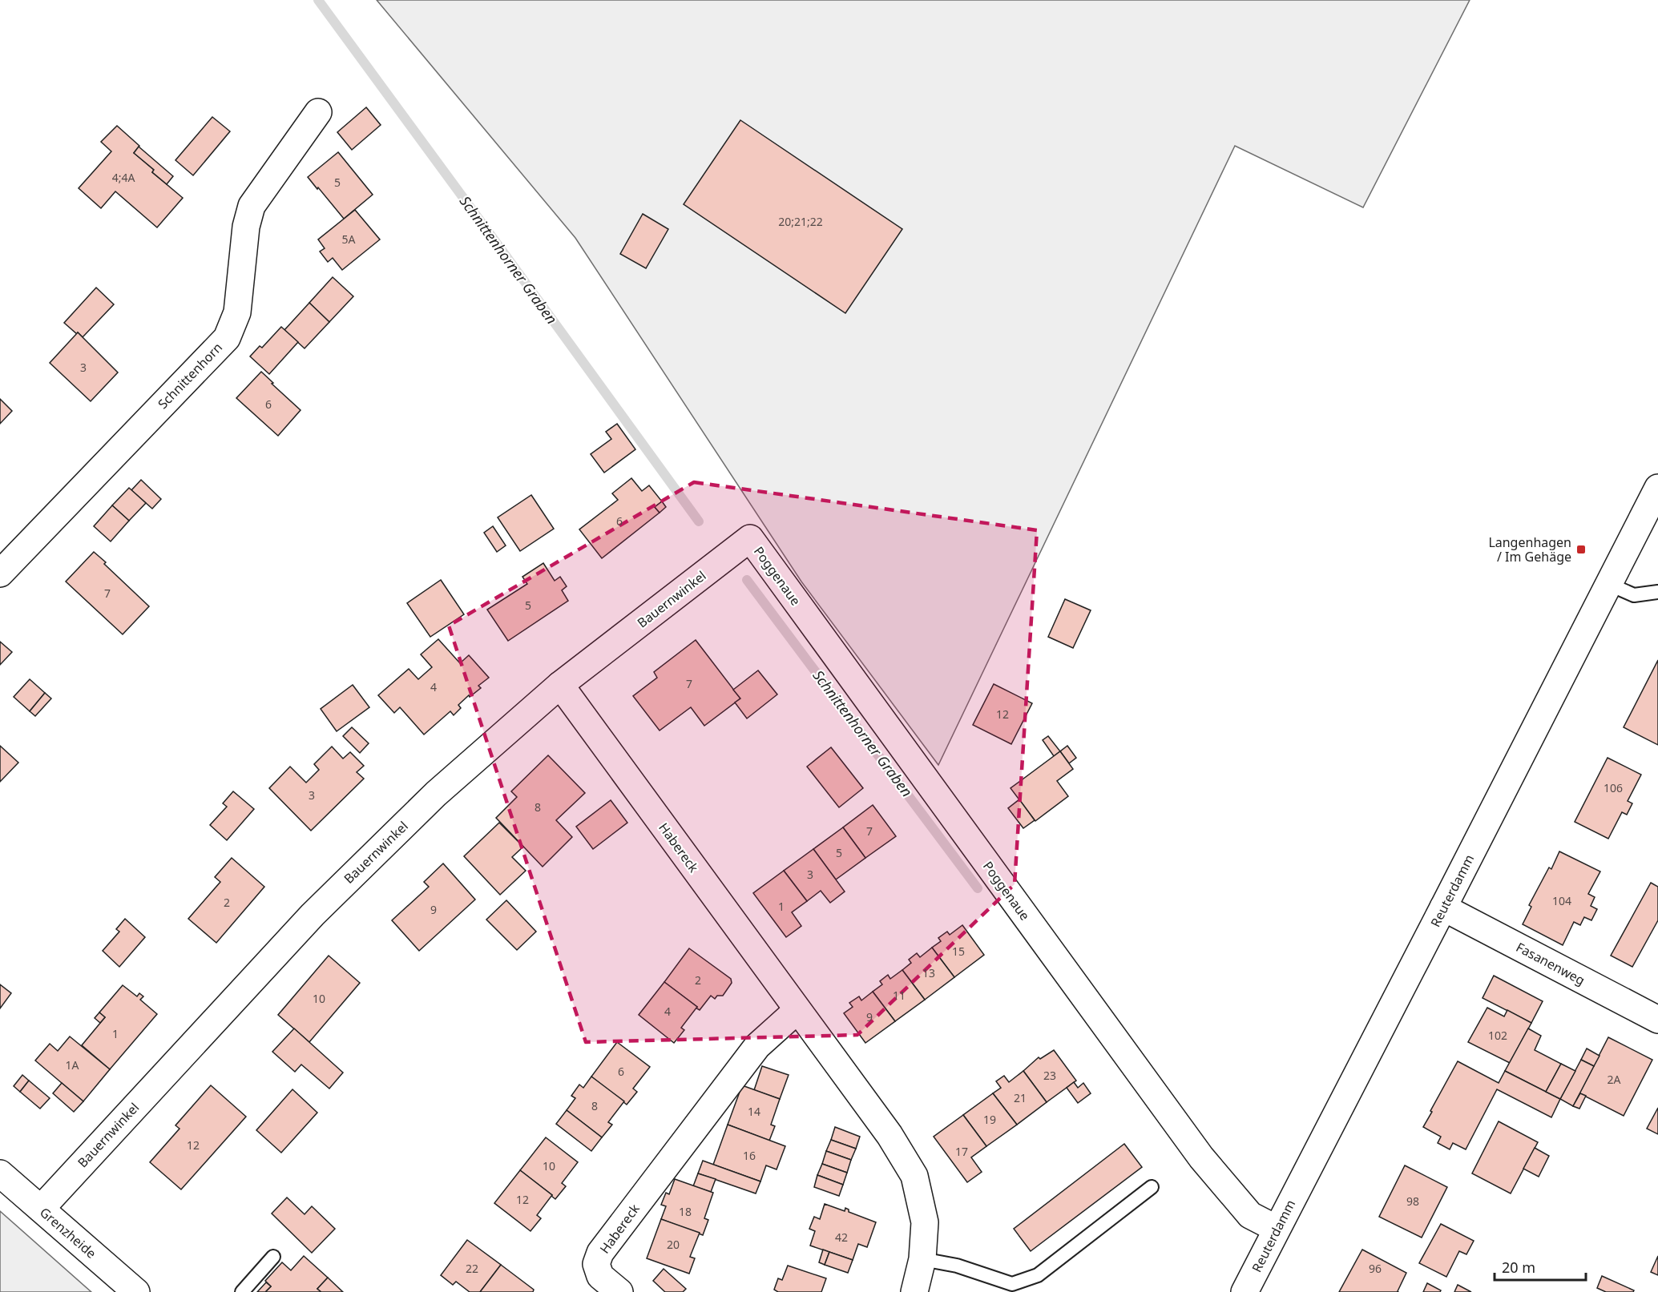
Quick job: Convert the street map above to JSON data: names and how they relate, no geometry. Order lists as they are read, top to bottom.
{
  "streets": {
    "street": [
      "Schnittenhorn",
      "Poggenaue",
      "Bauernwinkel",
      "Habereck",
      "Reuterdamm",
      "Fasanenweg",
      "Grenzheide"
    ]
  },
  "crossings": [
    ["Poggenaue", "Bauernwinkel"],
    ["Poggenaue", "Reuterdamm"],
    ["Bauernwinkel", "Habereck"],
    ["Bauernwinkel", "Grenzheide"],
    ["Reuterdamm", "Fasanenweg"]
  ],
  "water": ["Schnittenhorner Graben"],
  "places": {
    "transit": ["Langenhagen / Im Gehäge"]
  },
  "house_numbers": [
    "4;4A",
    "5",
    "20;21;22",
    "5A",
    "3",
    "6",
    "6",
    "7",
    "5",
    "7",
    "4",
    "12",
    "106",
    "3",
    "8",
    "7",
    "5",
    "3",
    "104",
    "2",
    "1",
    "9",
    "15",
    "13",
    "2",
    "11",
    "10",
    "4",
    "9",
    "1",
    "102",
    "1A",
    "6",
    "23",
    "2A",
    "21",
    "8",
    "14",
    "19",
    "12",
    "17",
    "16",
    "10",
    "12",
    "98",
    "18",
    "42",
    "20",
    "22",
    "96"
  ],
  "scale_bar": "20 m"
}
